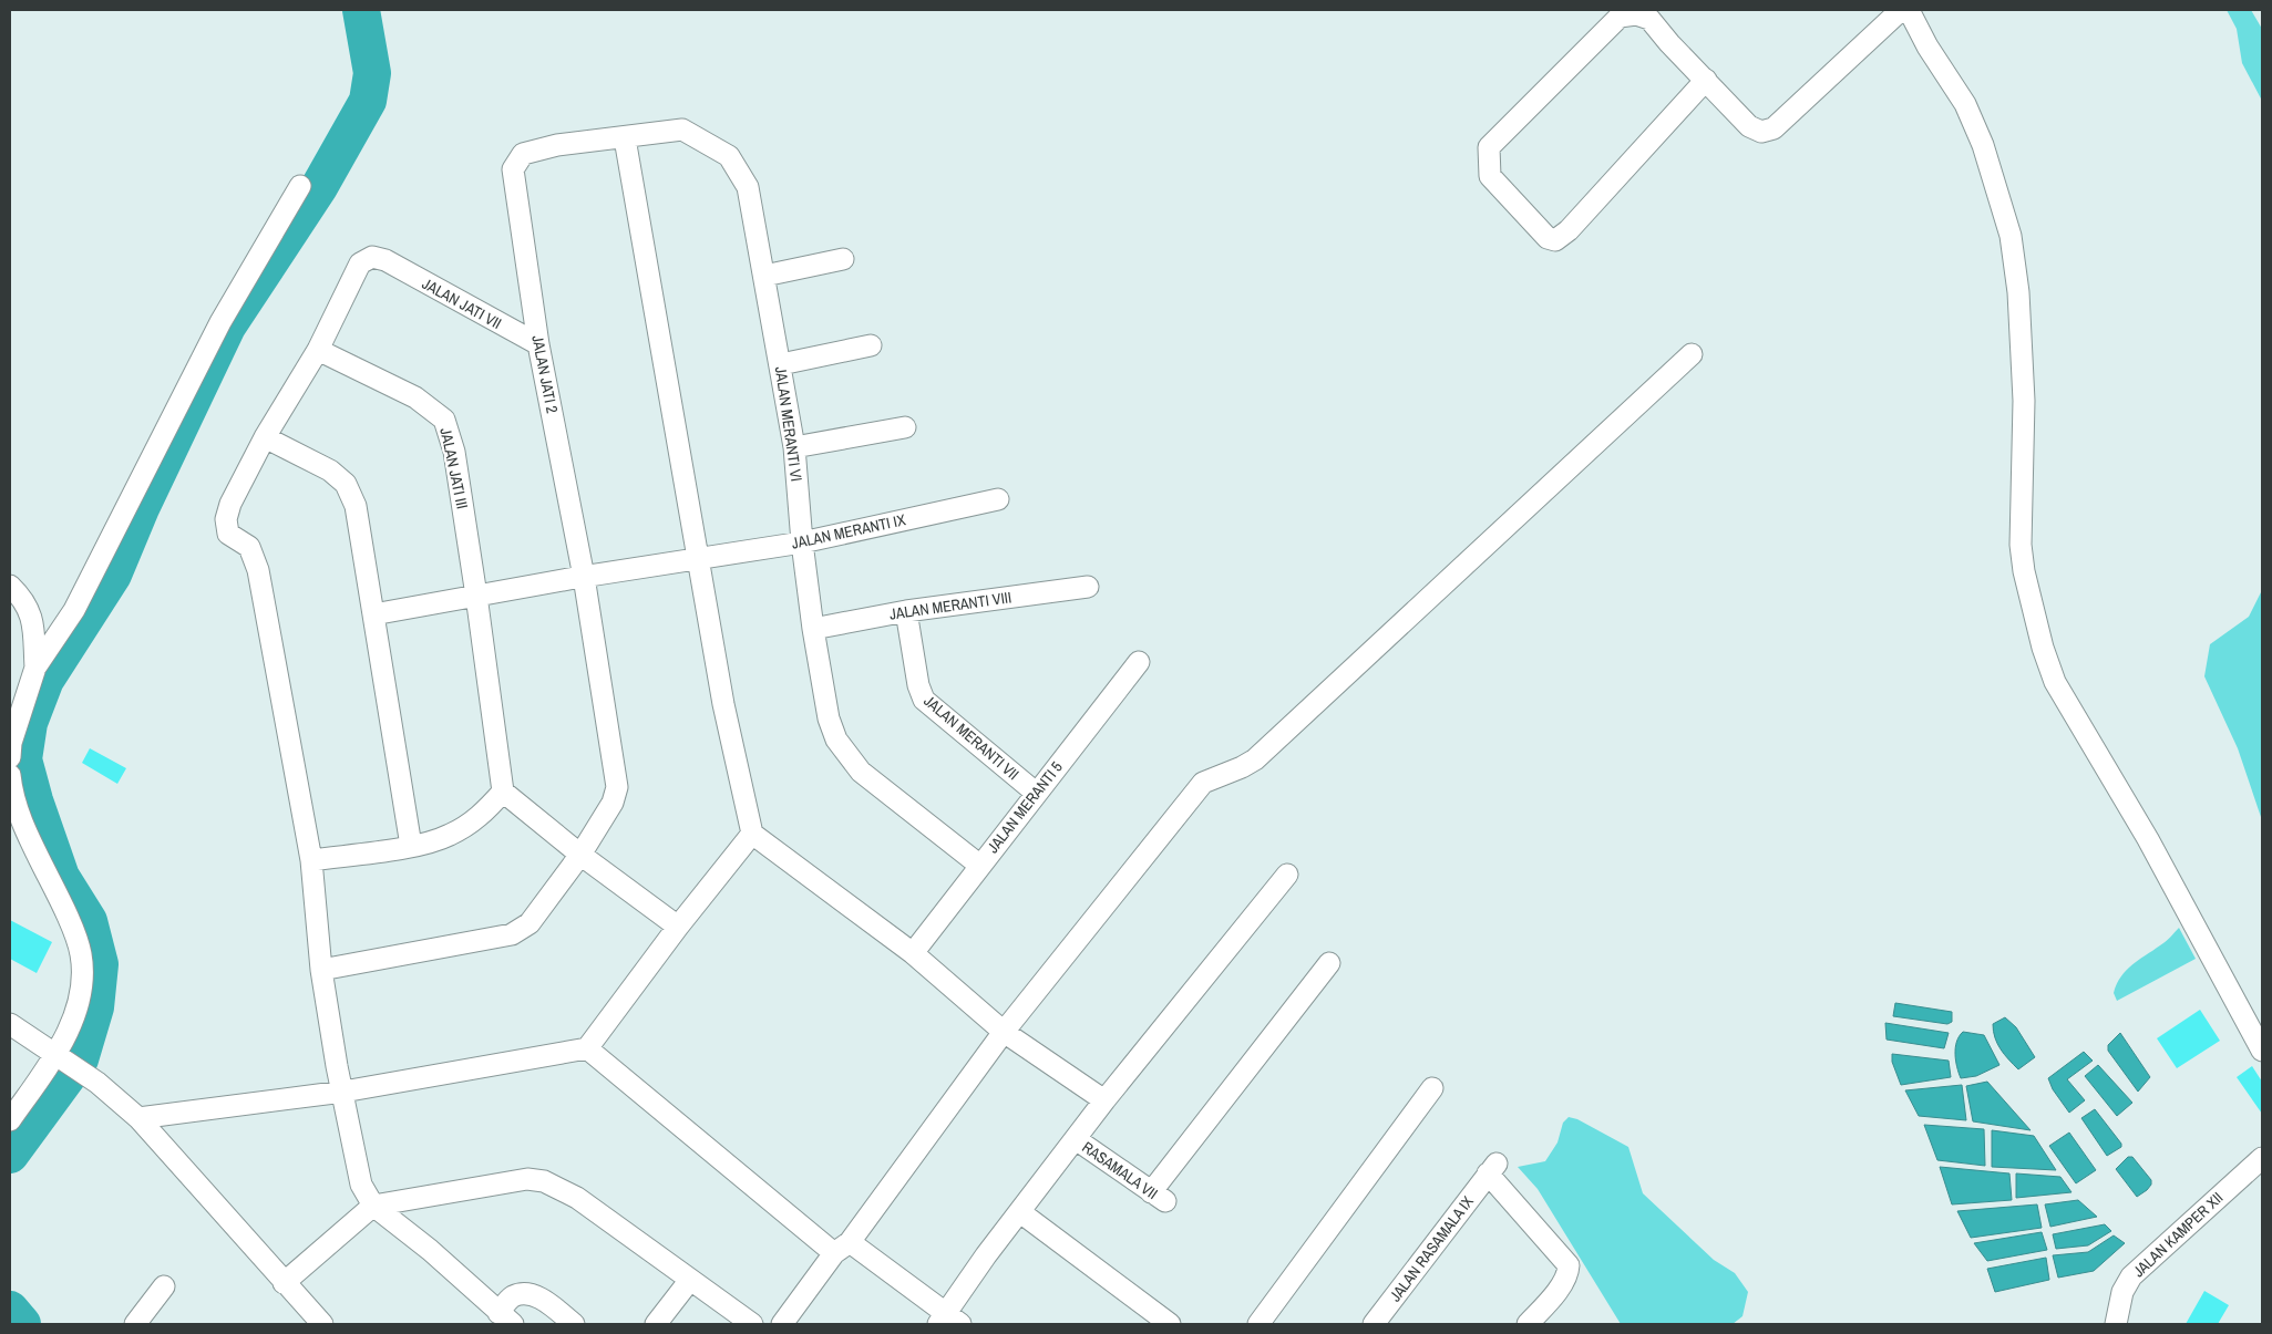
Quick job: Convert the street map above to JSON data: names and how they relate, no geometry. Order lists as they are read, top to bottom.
{
  "streets": {
    "street": [
      "JALAN JATI VII",
      "JALAN JATI 2",
      "JALAN MERANTI VI",
      "JALAN JATI III",
      "JALAN MERANTI IX",
      "JALAN MERANTI VIII",
      "JALAN MERANTI VII",
      "JALAN MERANTI 5",
      "RASAMALA VII",
      "JALAN KAMPER XII",
      "JALAN RASAMALA IX"
    ]
  },
  "crossings": [
    ["JALAN JATI VII", "JALAN JATI 2"],
    ["JALAN JATI VII", "JALAN JATI III"],
    ["JALAN JATI 2", "JALAN MERANTI VI"],
    ["JALAN JATI 2", "JALAN MERANTI IX"],
    ["JALAN MERANTI VI", "JALAN MERANTI IX"],
    ["JALAN MERANTI VI", "JALAN MERANTI VIII"],
    ["JALAN MERANTI VI", "JALAN MERANTI 5"],
    ["JALAN JATI III", "JALAN MERANTI IX"],
    ["JALAN MERANTI VIII", "JALAN MERANTI VII"],
    ["JALAN MERANTI VII", "JALAN MERANTI 5"]
  ]
}
